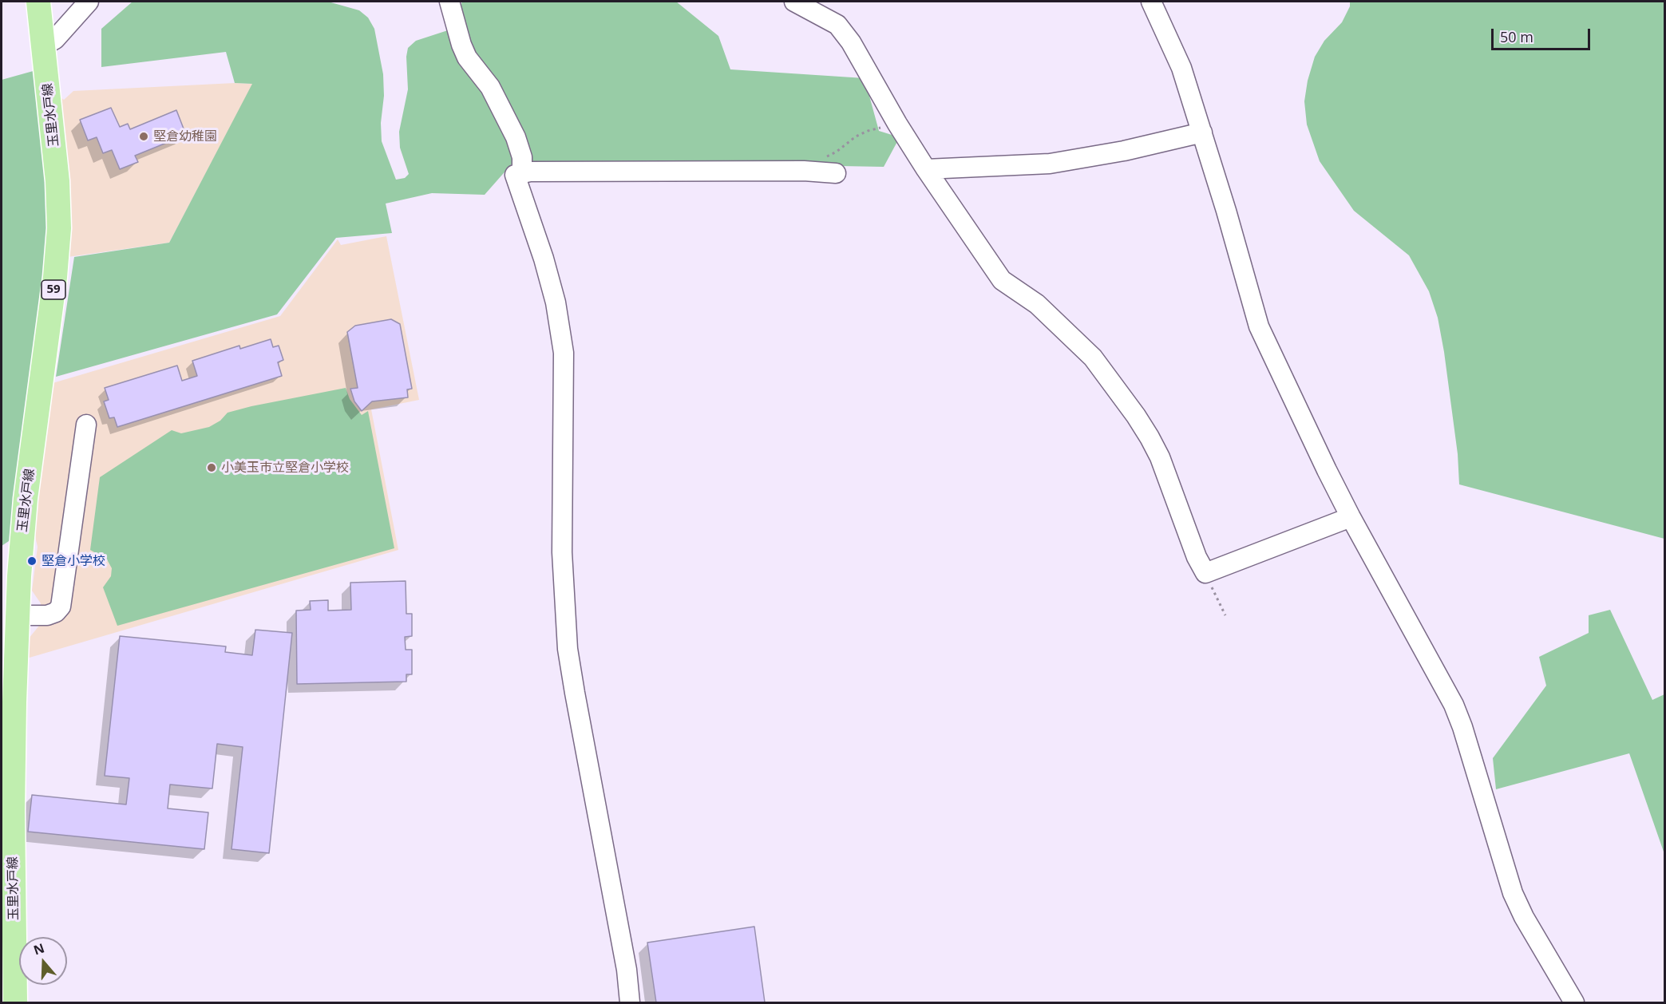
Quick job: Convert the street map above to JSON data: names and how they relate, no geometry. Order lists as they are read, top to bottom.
{
  "streets": {
    "main road": ["玉里水戸線", "59"]
  },
  "places": ["堅倉幼稚園", "小美玉市立堅倉小学校", "堅倉小学校"],
  "scale_bar": "50 m",
  "north": "top"
}
